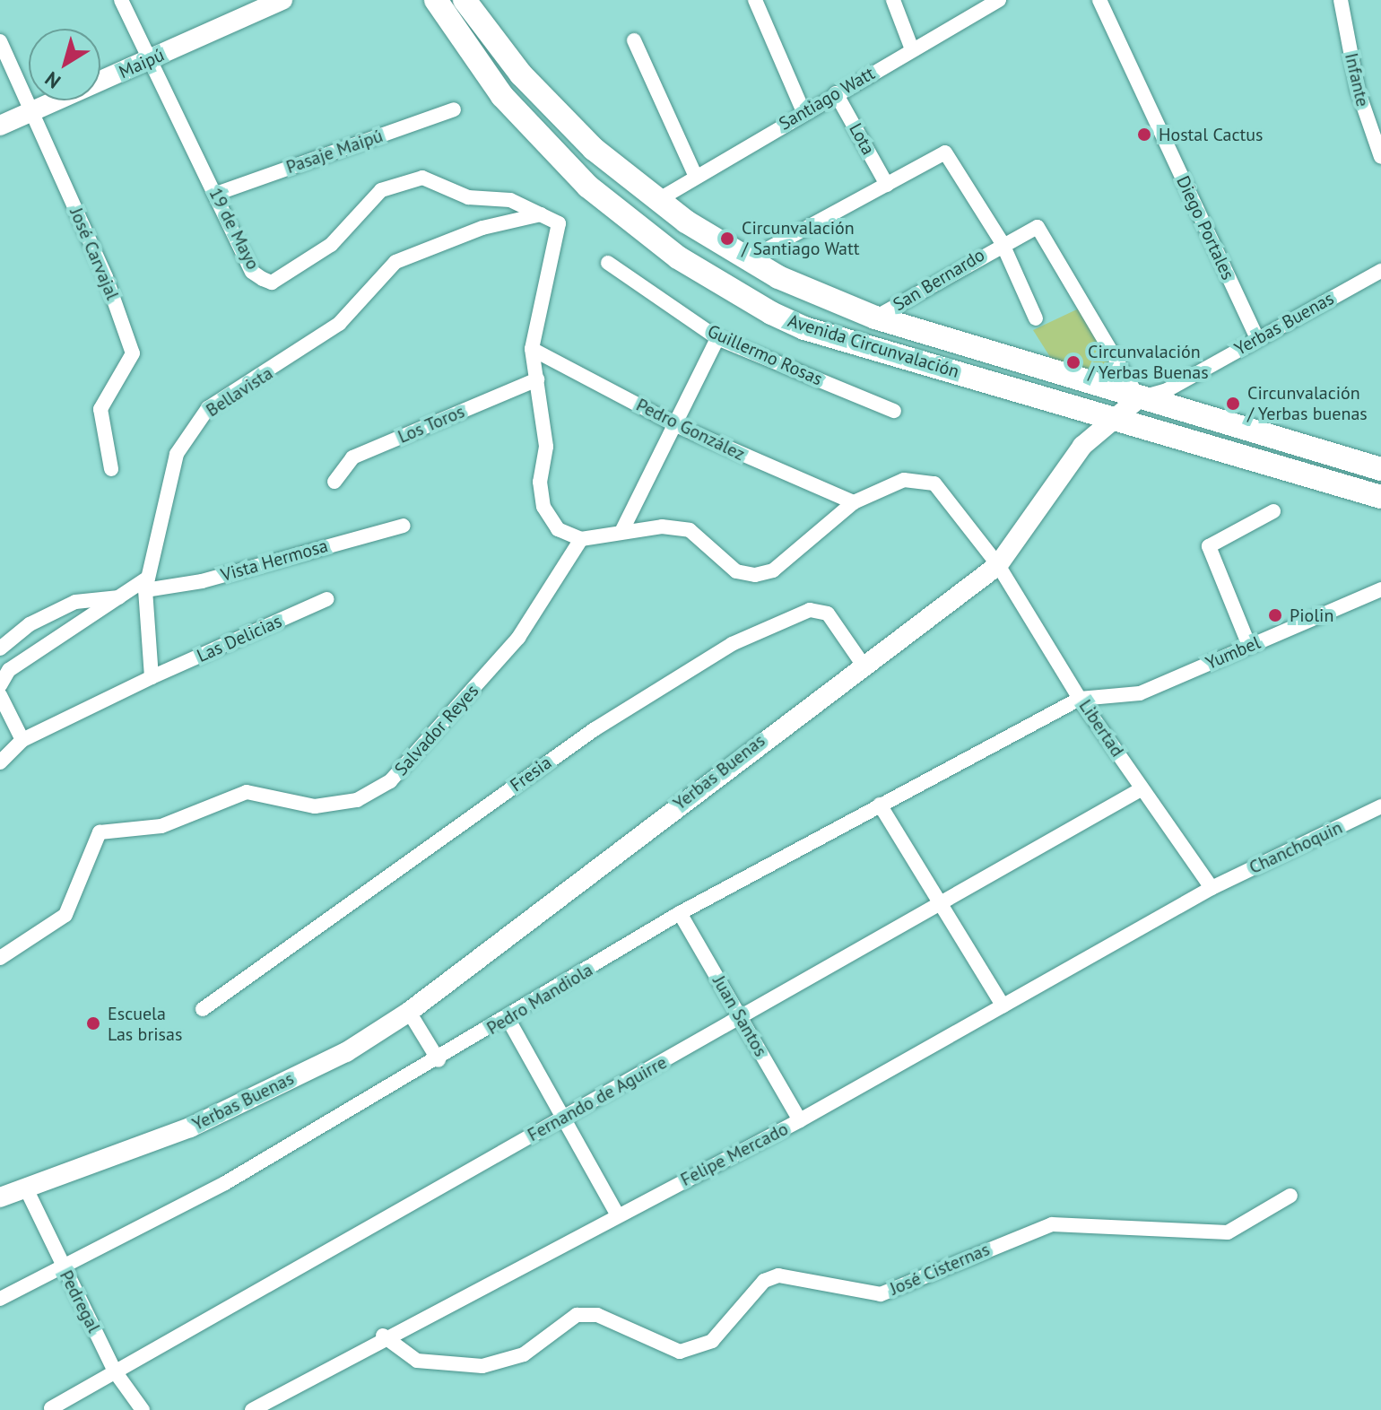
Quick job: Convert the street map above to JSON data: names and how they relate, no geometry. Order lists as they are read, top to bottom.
{
  "streets": {
    "main road": ["Avenida Circunvalación"],
    "street": [
      "Maipú",
      "Infante",
      "Santiago Watt",
      "Lota",
      "Pasaje Maipú",
      "Diego Portales",
      "19 de Mayo",
      "José Carvajal",
      "San Bernardo",
      "Yerbas Buenas",
      "Guillermo Rosas",
      "Bellavista",
      "Los Toros",
      "Pedro González",
      "Vista Hermosa",
      "Las Delicias",
      "Yumbel",
      "Libertad",
      "Salvador Reyes",
      "Fresia",
      "Chanchoquin",
      "Pedro Mandiola",
      "Juan Santos",
      "Fernando de Aguirre",
      "Felipe Mercado",
      "José Cisternas",
      "Pedregal"
    ]
  },
  "crossings": [
    ["Maipú", "19 de Mayo"],
    ["Maipú", "José Carvajal"],
    ["Santiago Watt", "Lota"],
    ["Santiago Watt", "Avenida Circunvalación"],
    ["Pasaje Maipú", "19 de Mayo"],
    ["Diego Portales", "Yerbas Buenas"],
    ["19 de Mayo", "Bellavista"],
    ["San Bernardo", "Yerbas Buenas"],
    ["San Bernardo", "Avenida Circunvalación"],
    ["Yerbas Buenas", "Avenida Circunvalación"],
    ["Yerbas Buenas", "Libertad"],
    ["Yerbas Buenas", "Fresia"],
    ["Yerbas Buenas", "Pedregal"],
    ["Bellavista", "Vista Hermosa"],
    ["Yumbel", "Libertad"],
    ["Yumbel", "Pedro Mandiola"],
    ["Libertad", "Chanchoquin"],
    ["Libertad", "Pedro Mandiola"],
    ["Libertad", "Fernando de Aguirre"],
    ["Libertad", "Felipe Mercado"],
    ["Chanchoquin", "Felipe Mercado"],
    ["Pedro Mandiola", "Juan Santos"],
    ["Pedro Mandiola", "Pedregal"],
    ["Juan Santos", "Fernando de Aguirre"],
    ["Juan Santos", "Felipe Mercado"],
    ["Fernando de Aguirre", "Pedregal"],
    ["Felipe Mercado", "José Cisternas"]
  ],
  "places": [
    "Hostal Cactus",
    "Circunvalación / Santiago Watt",
    "Circunvalación / Yerbas Buenas",
    "Circunvalación / Yerbas buenas",
    "Piolin",
    "Escuela Las brisas"
  ],
  "north": "bottom left"
}
